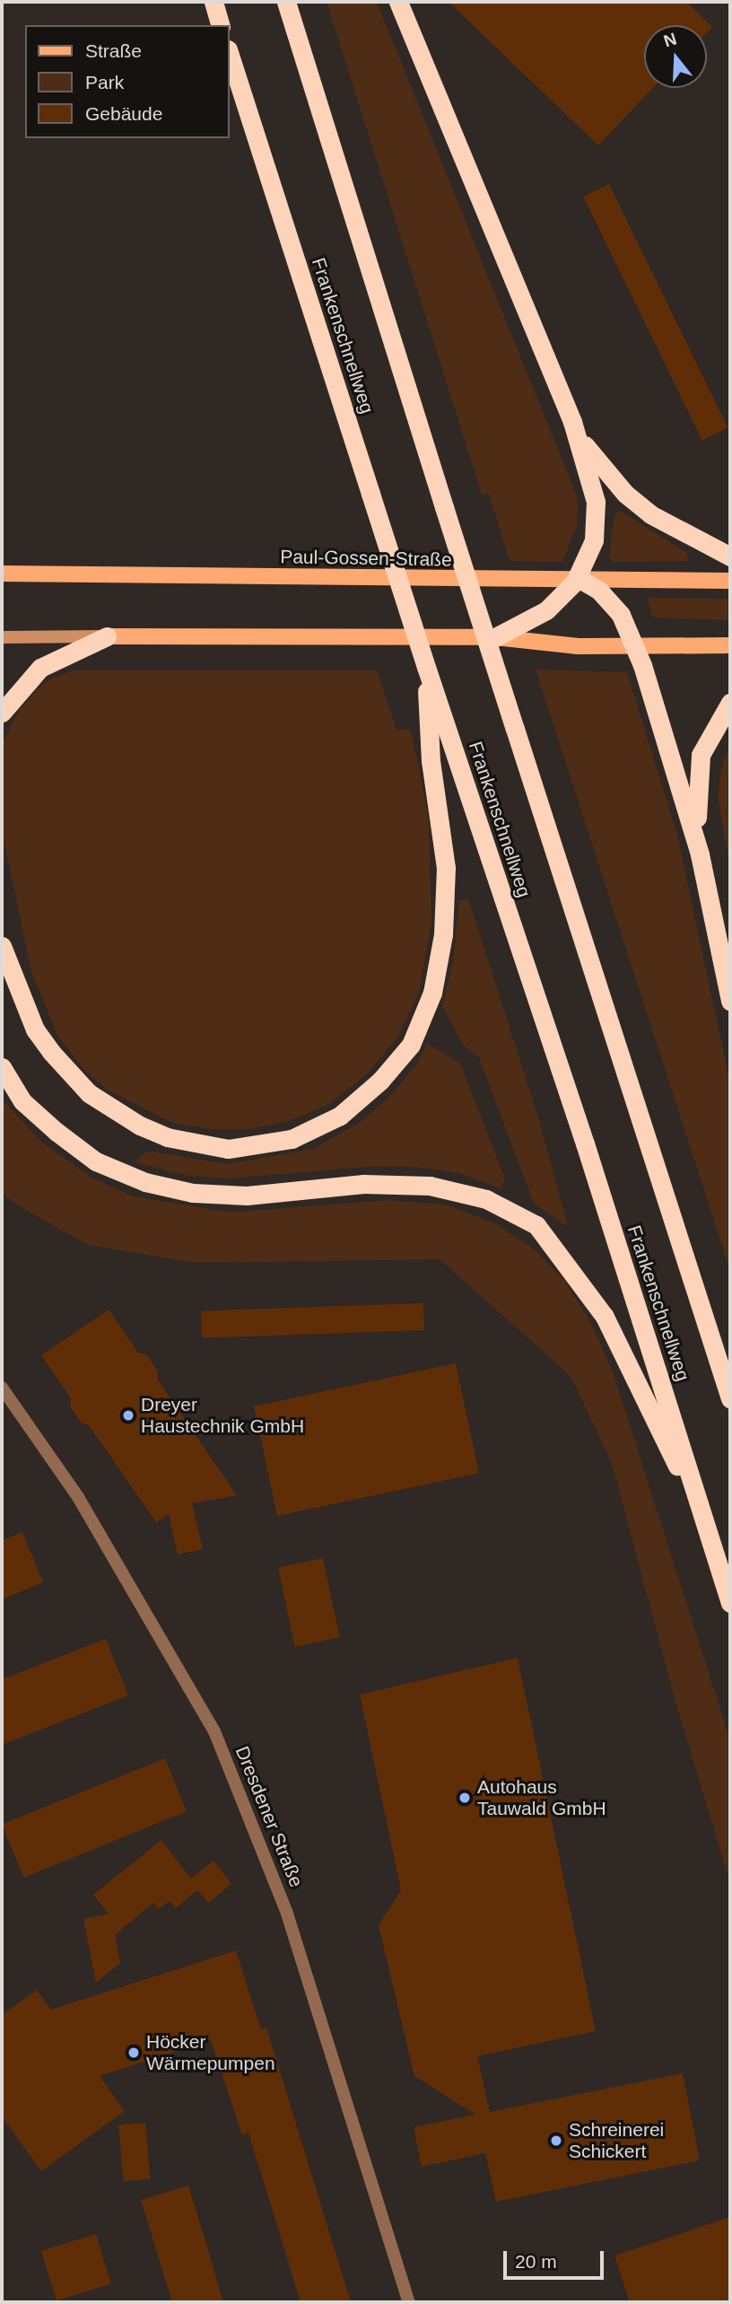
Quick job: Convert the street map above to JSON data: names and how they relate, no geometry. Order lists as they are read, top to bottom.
{
  "streets": {
    "highway": ["Frankenschnellweg"],
    "main road": ["Paul-Gossen-Straße"],
    "street": ["Dresdener Straße"]
  },
  "places": [
    "Dreyer Haustechnik GmbH",
    "Autohaus Tauwald GmbH",
    "Höcker Wärmepumpen",
    "Schreinerei Schickert"
  ],
  "legend": ["Straße", "Park", "Gebäude"],
  "scale_bar": "20 m",
  "north": "top"
}
